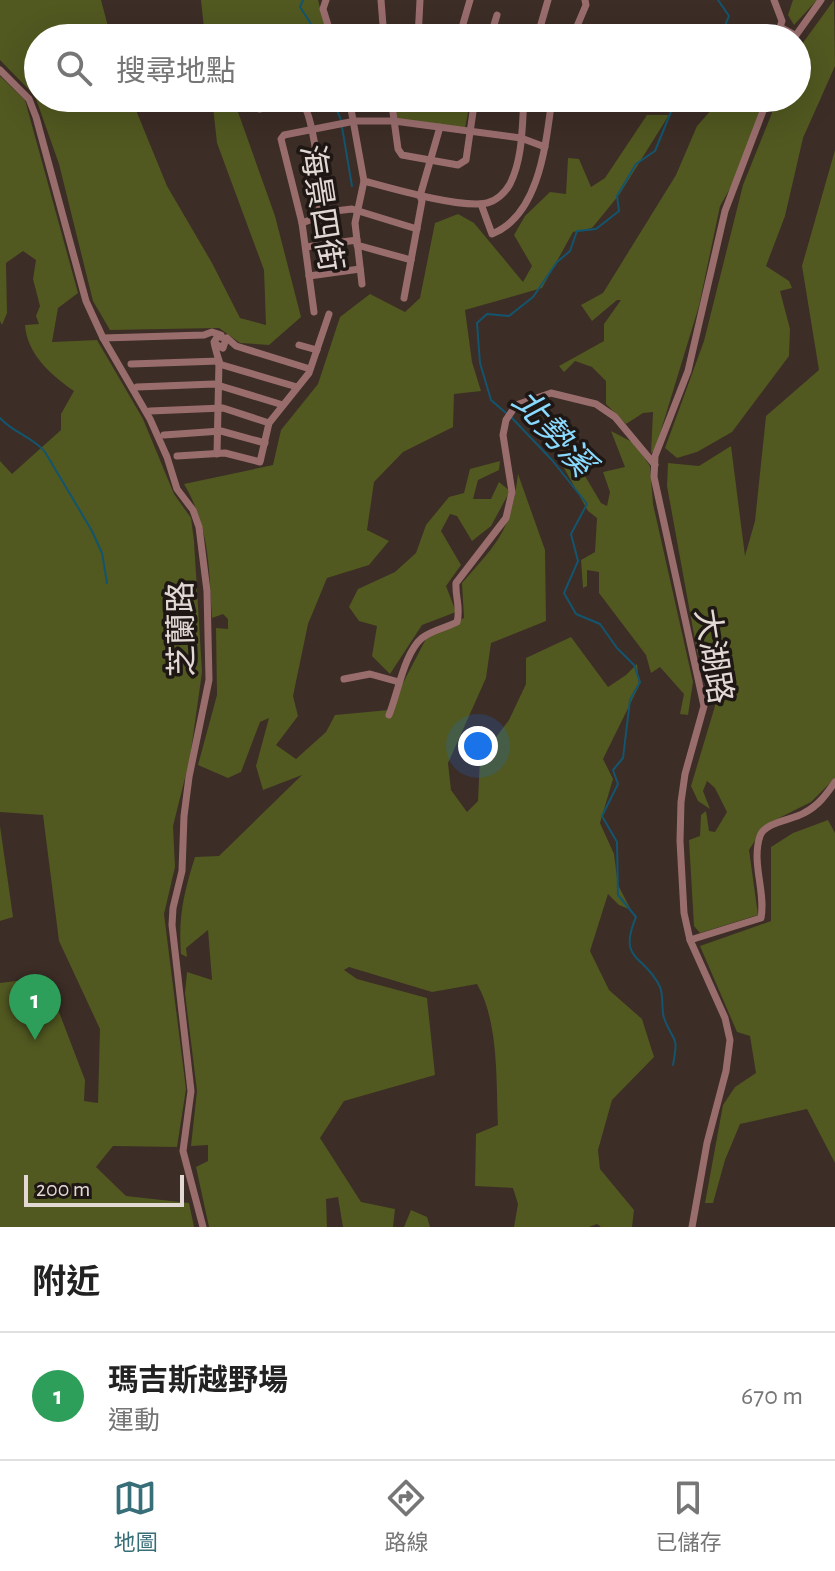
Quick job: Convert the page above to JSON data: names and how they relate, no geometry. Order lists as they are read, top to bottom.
{
  "streets": {
    "street": ["海景四街", "芝蘭路", "大湖路"]
  },
  "water": ["北勢溪"],
  "scale_bar": "200 m",
  "page": {
    "search": "搜尋地點",
    "pins": "1",
    "scale": "200 m",
    "heading": "附近",
    "list": [
      {
        "mark": "1",
        "name": "瑪吉斯越野場",
        "note": "運動",
        "value": "670 m"
      }
    ],
    "nav": ["地圖", "路線", "已儲存"]
  }
}
